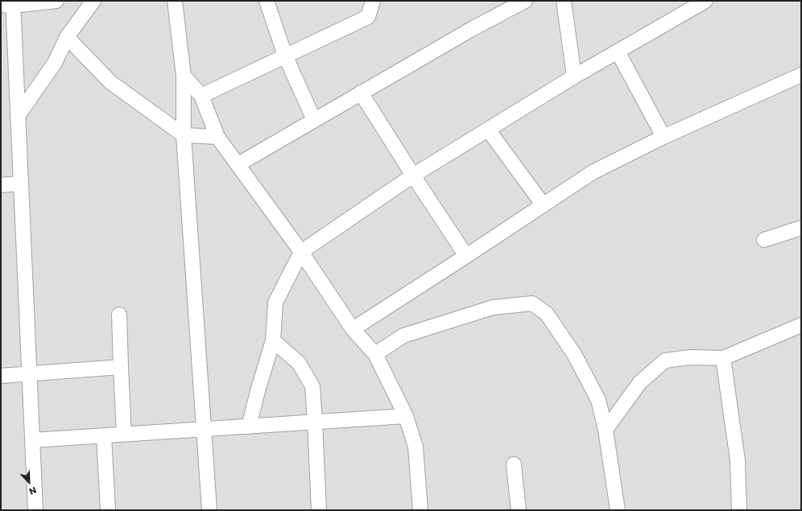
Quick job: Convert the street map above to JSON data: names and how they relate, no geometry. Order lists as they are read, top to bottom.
{
  "north": "bottom right"
}
